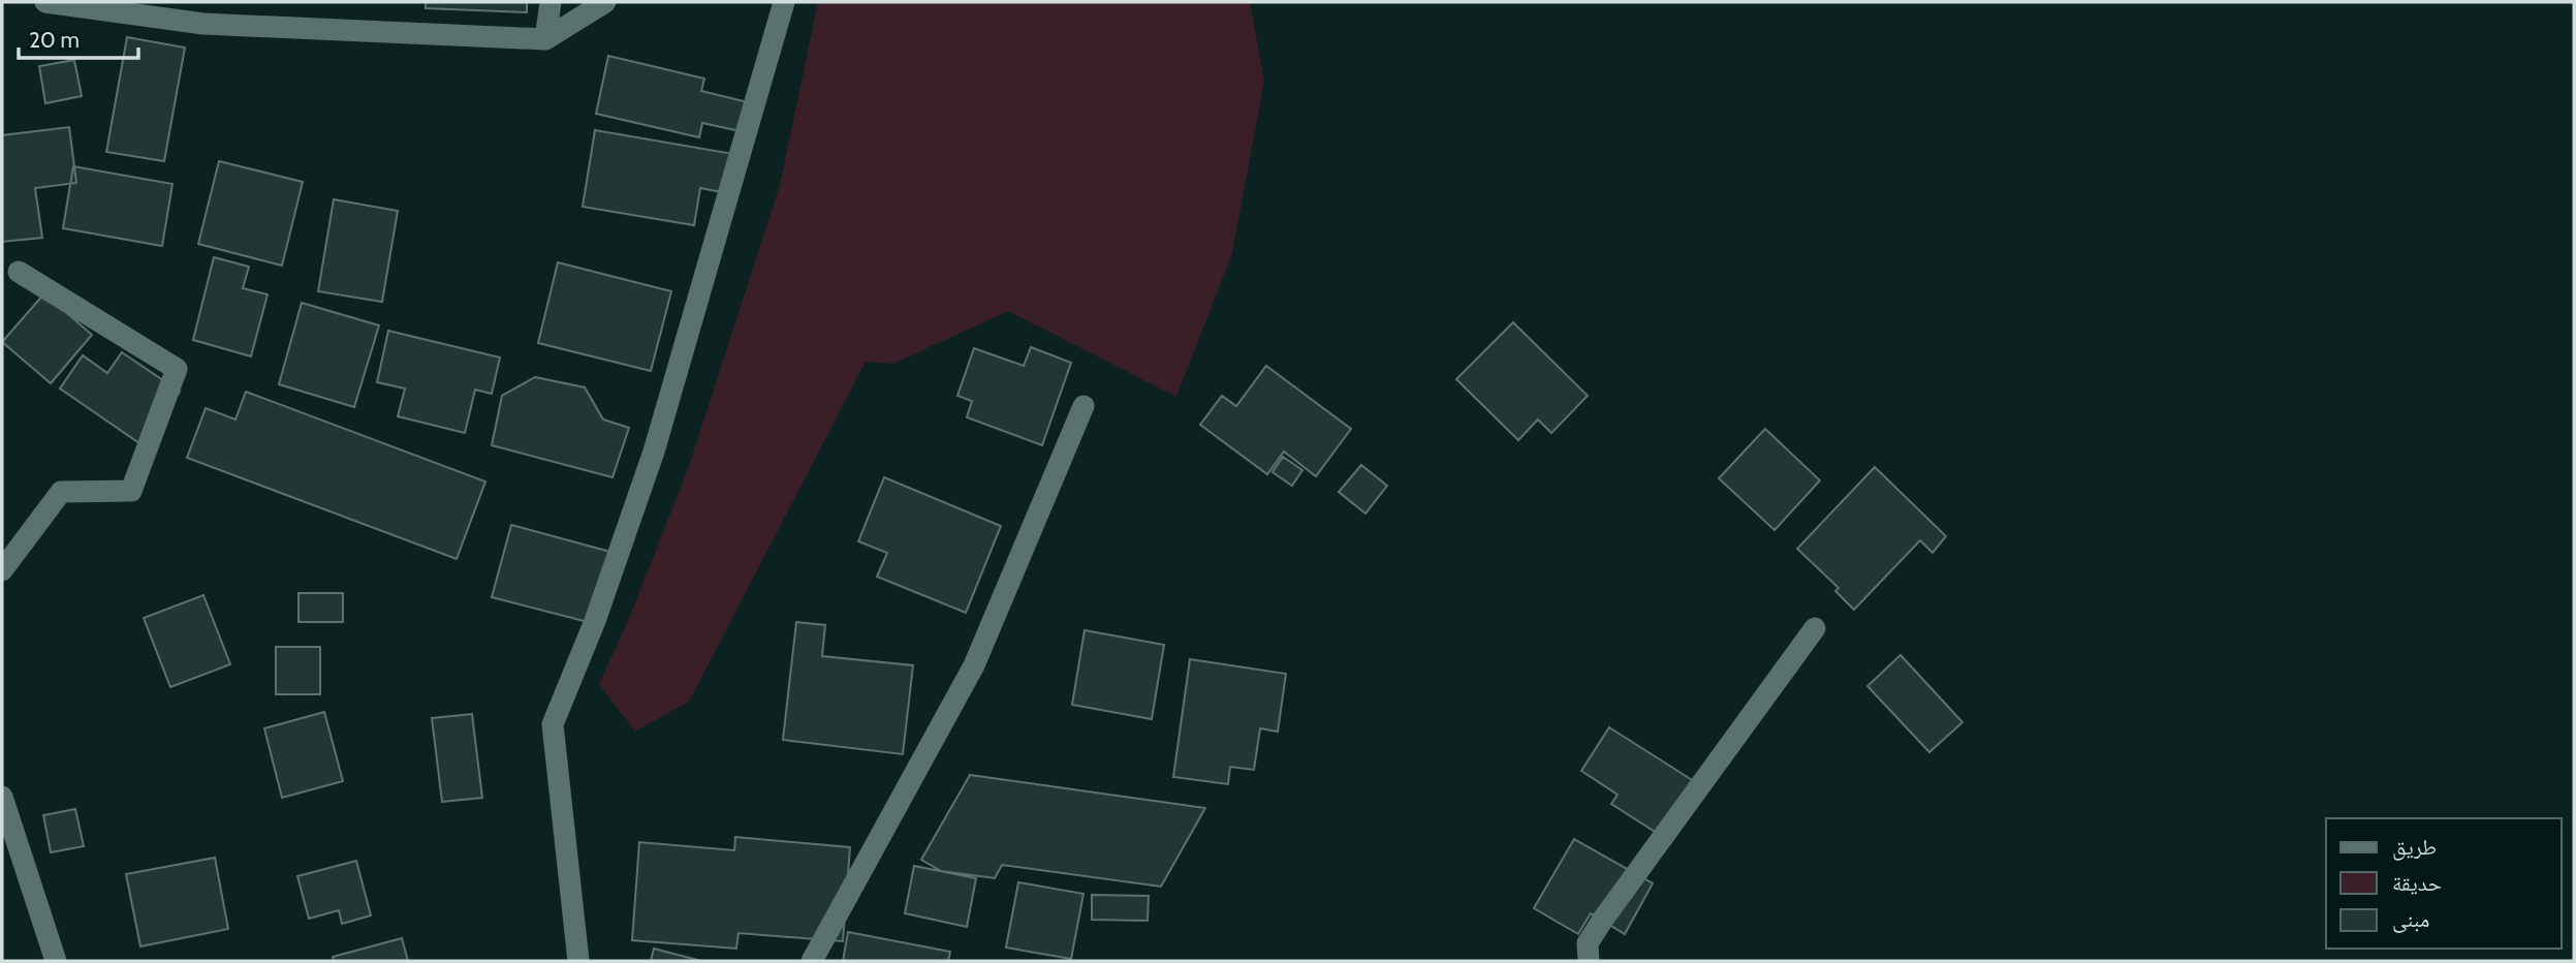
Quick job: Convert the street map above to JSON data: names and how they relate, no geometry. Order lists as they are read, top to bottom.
{
  "legend": ["طريق", "حديقة", "مبنى"],
  "scale_bar": "20 m"
}
